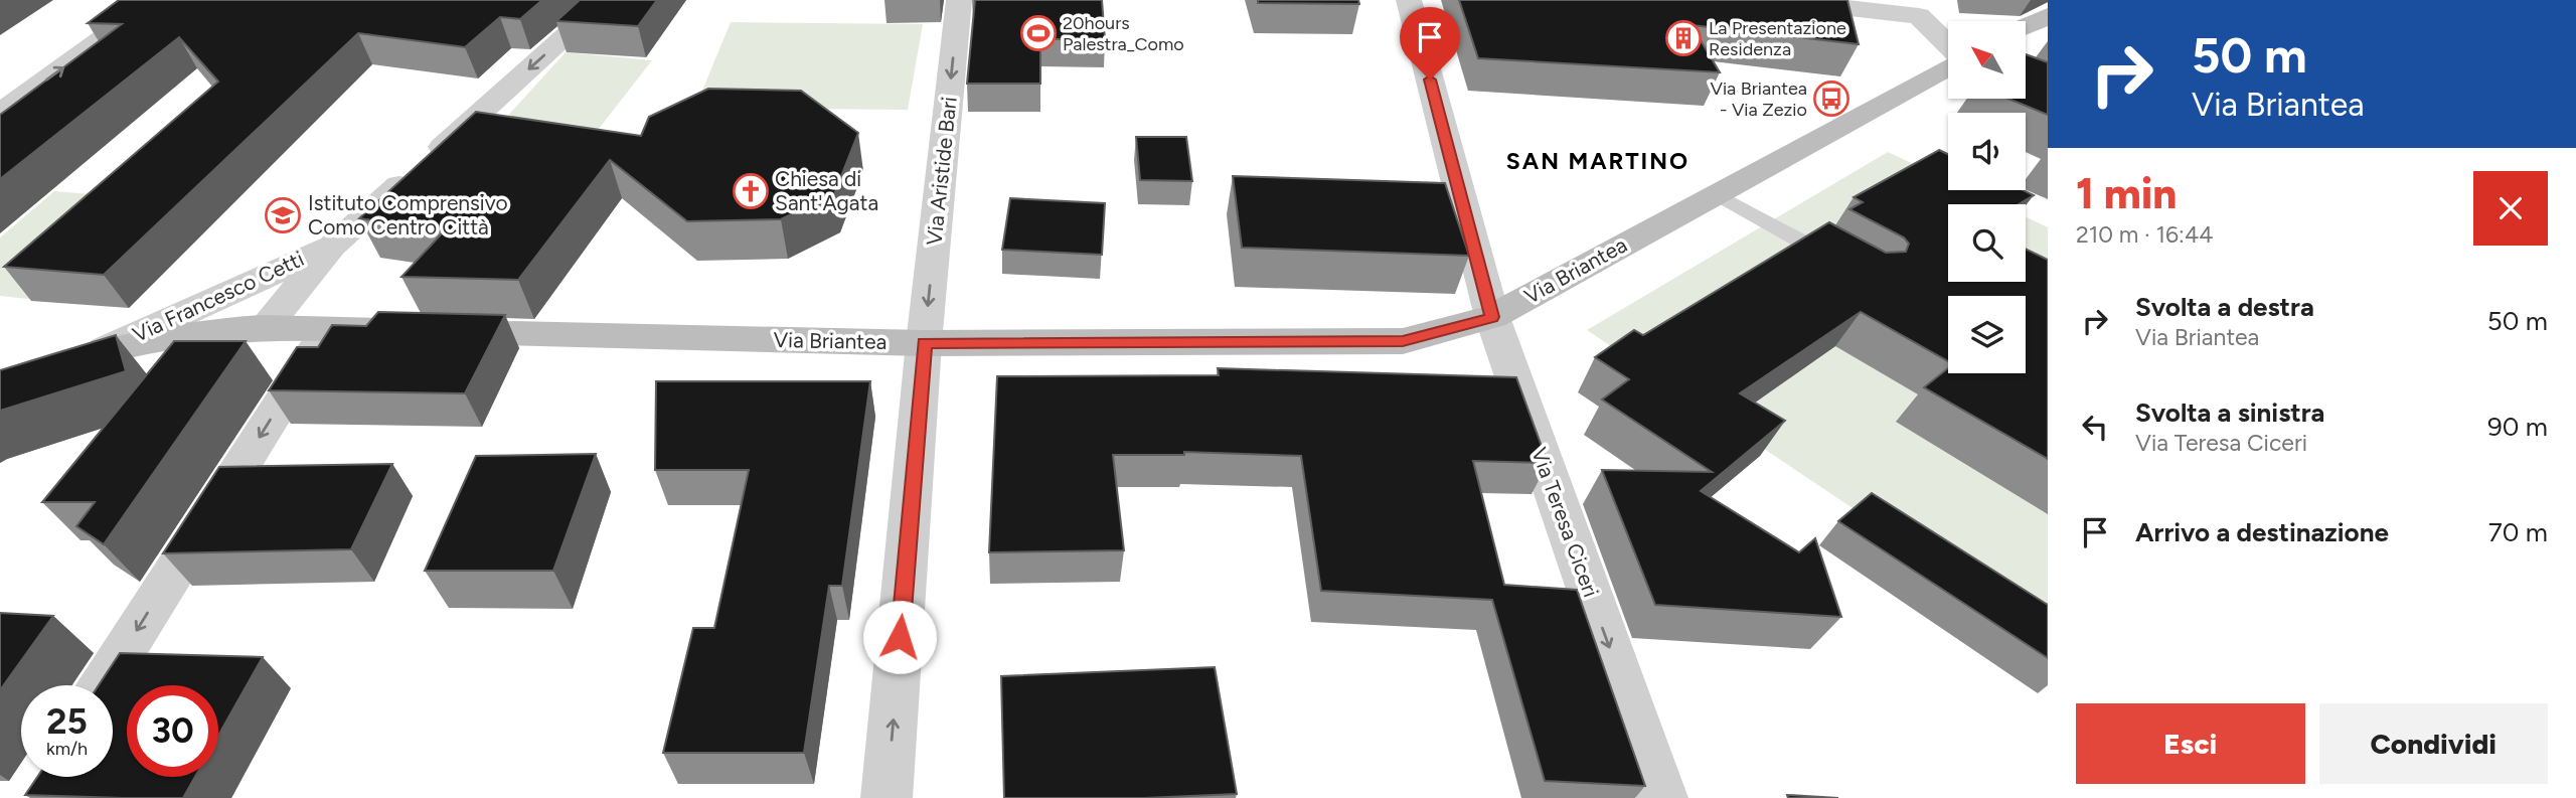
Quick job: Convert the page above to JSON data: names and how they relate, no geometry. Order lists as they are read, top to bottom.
{
  "streets": {
    "main road": ["Via Briantea"],
    "street": ["Via Aristide Bari", "Via Francesco Cetti", "Via Teresa Ciceri"]
  },
  "crossings": [
    ["Via Aristide Bari", "Via Briantea"],
    ["Via Briantea", "Via Francesco Cetti"],
    ["Via Briantea", "Via Teresa Ciceri"]
  ],
  "one_way": ["Via Francesco Cetti", "Via Teresa Ciceri"],
  "districts": ["SAN MARTINO"],
  "places": {
    "sports": ["20hours Palestra_Como"],
    "building": ["La Presentazione Residenza"],
    "bus stop": ["Via Briantea - Via Zezio"],
    "church": ["Chiesa di Sant'Agata"],
    "school or university": ["Istituto Comprensivo Como Centro Città"]
  },
  "north": "top left",
  "page": {
    "turn": ["50 m", "Via Briantea"],
    "heading": ["1 min", "210 m · 16:44"],
    "list": [
      {
        "name": "Svolta a destra",
        "note": "Via Briantea",
        "value": "50 m"
      },
      {
        "name": "Svolta a sinistra",
        "note": "Via Teresa Ciceri",
        "value": "90 m"
      },
      {
        "name": "Arrivo a destinazione",
        "value": "70 m"
      }
    ],
    "speed": "25 km/h",
    "limit": "30",
    "buttons": ["Esci", "Condividi"]
  }
}
